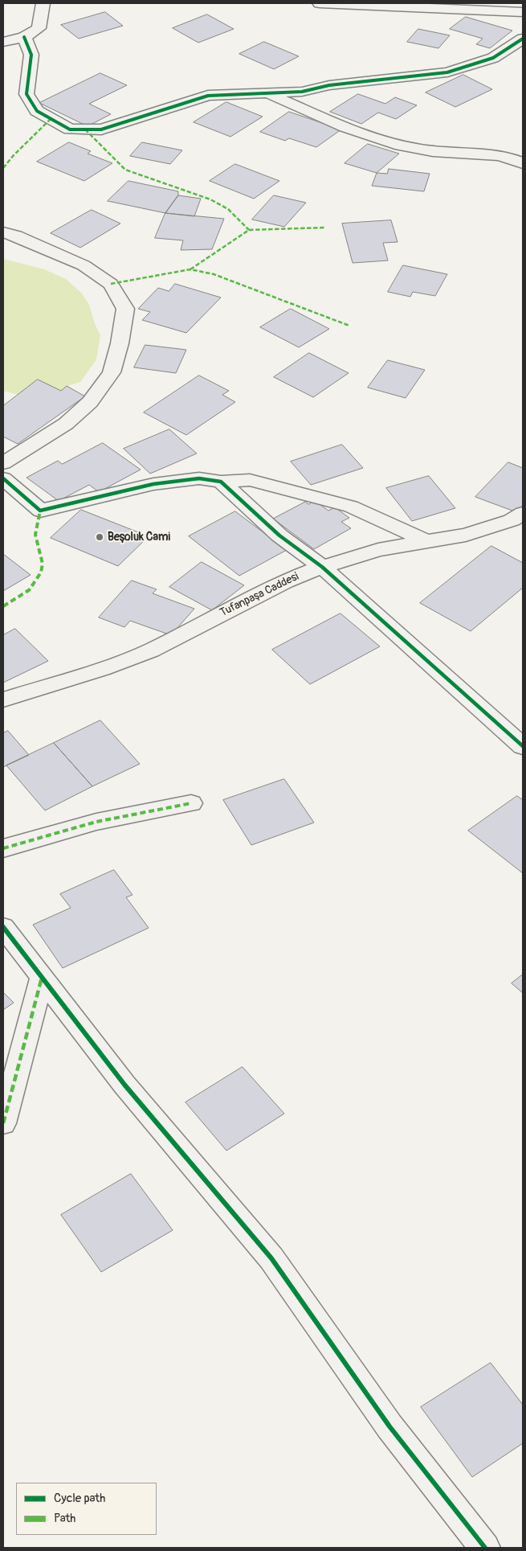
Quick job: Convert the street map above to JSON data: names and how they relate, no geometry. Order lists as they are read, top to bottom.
{
  "streets": {
    "street": ["Tufanpaşa Caddesi"]
  },
  "places": ["Beşoluk Cami"],
  "legend": ["Cycle path", "Path"]
}
